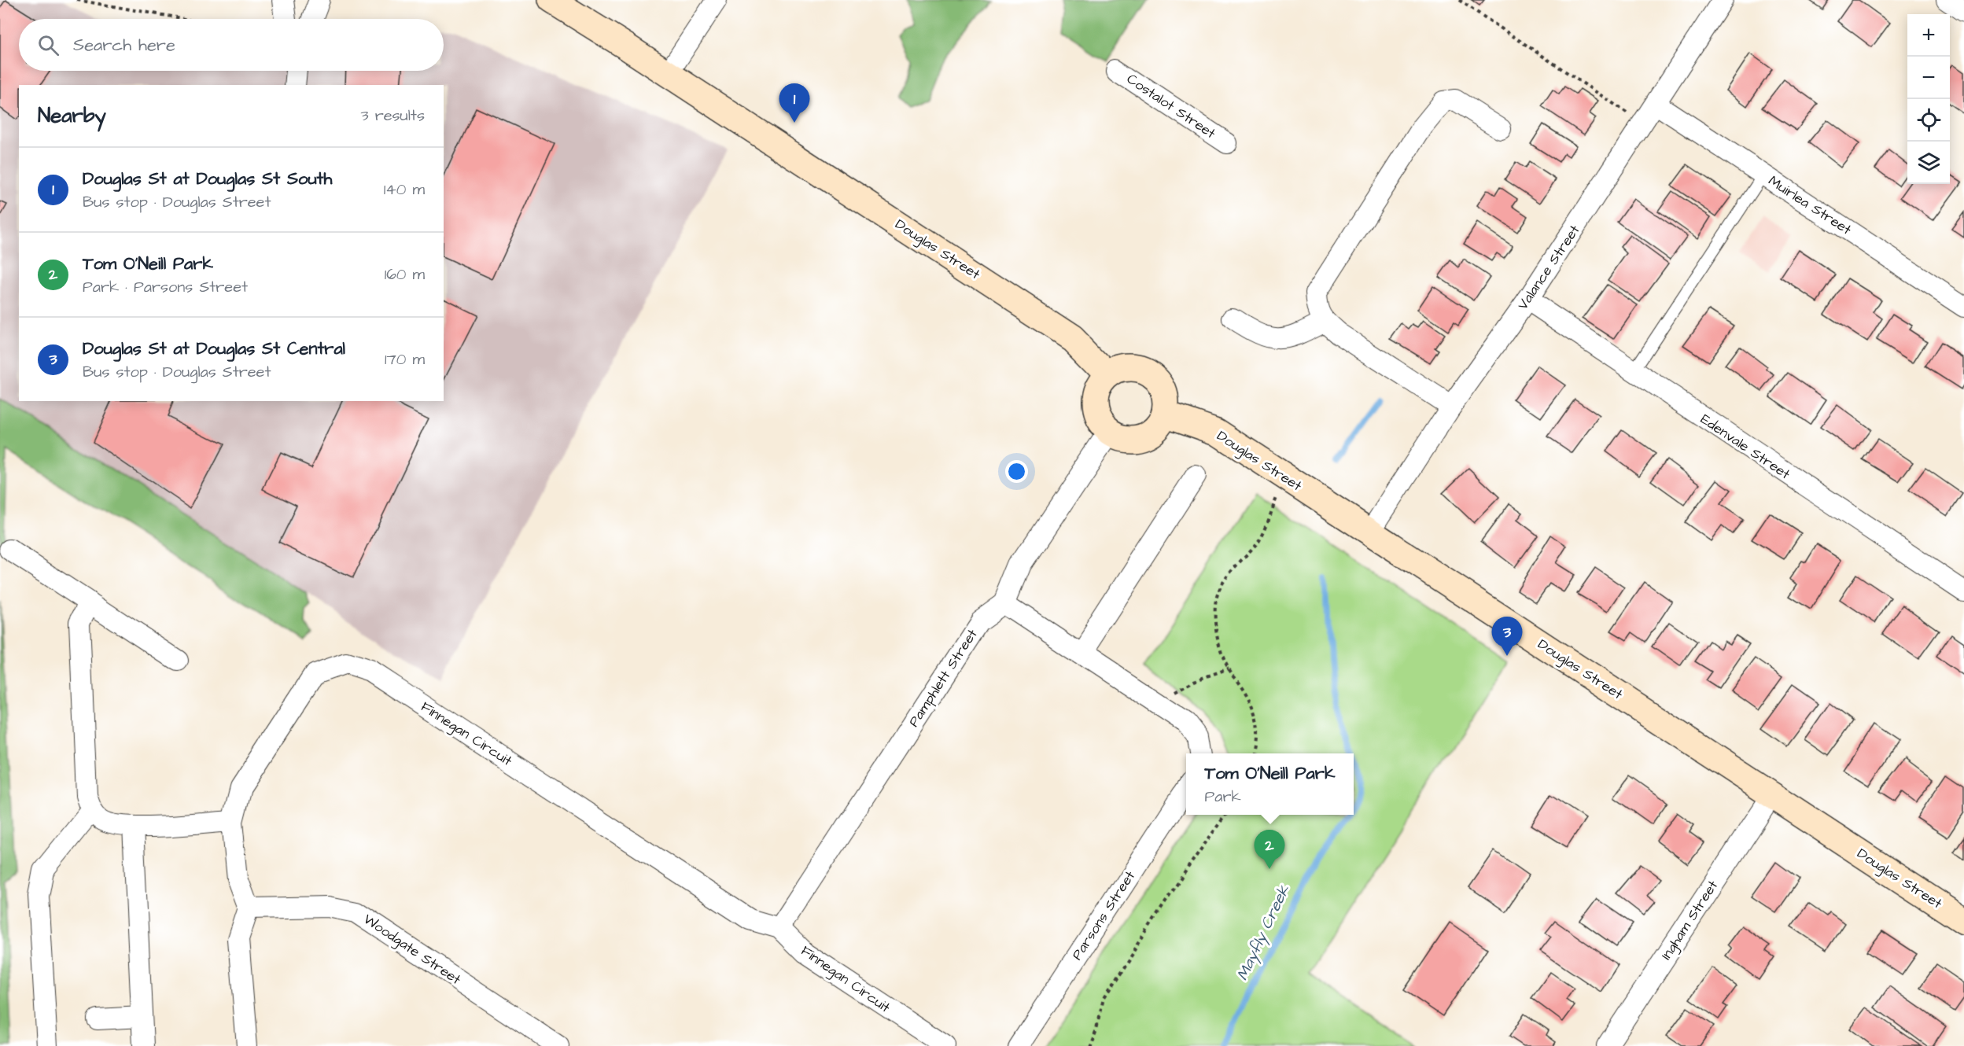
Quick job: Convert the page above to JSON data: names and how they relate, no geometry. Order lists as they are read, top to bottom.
{
  "streets": {
    "main road": ["Douglas Street"],
    "street": [
      "Costalot Street",
      "Muirlea Street",
      "Valance Street",
      "Edenvale Street",
      "Pamphlett Street",
      "Finnegan Circuit",
      "Parsons Street",
      "Ingham Street",
      "Woodgate Street"
    ]
  },
  "crossings": [
    ["Muirlea Street", "Valance Street"],
    ["Douglas Street", "Valance Street"],
    ["Douglas Street", "Ingham Street"],
    ["Valance Street", "Edenvale Street"],
    ["Pamphlett Street", "Finnegan Circuit"],
    ["Finnegan Circuit", "Woodgate Street"]
  ],
  "water": ["Mayfly Creek"],
  "page": {
    "map_buttons": ["+", "−"],
    "search": "Search here",
    "pins": ["1", "3", "2"],
    "heading": ["Nearby", "3 results"],
    "list": [
      {
        "mark": "1",
        "name": "Douglas St at Douglas St South",
        "note": "Bus stop · Douglas Street",
        "value": "140 m"
      },
      {
        "mark": "2",
        "name": "Tom O'Neill Park",
        "note": "Park · Parsons Street",
        "value": "160 m"
      },
      {
        "mark": "3",
        "name": "Douglas St at Douglas St Central",
        "note": "Bus stop · Douglas Street",
        "value": "170 m"
      }
    ],
    "popup": ["Tom O'Neill Park", "Park"]
  }
}
